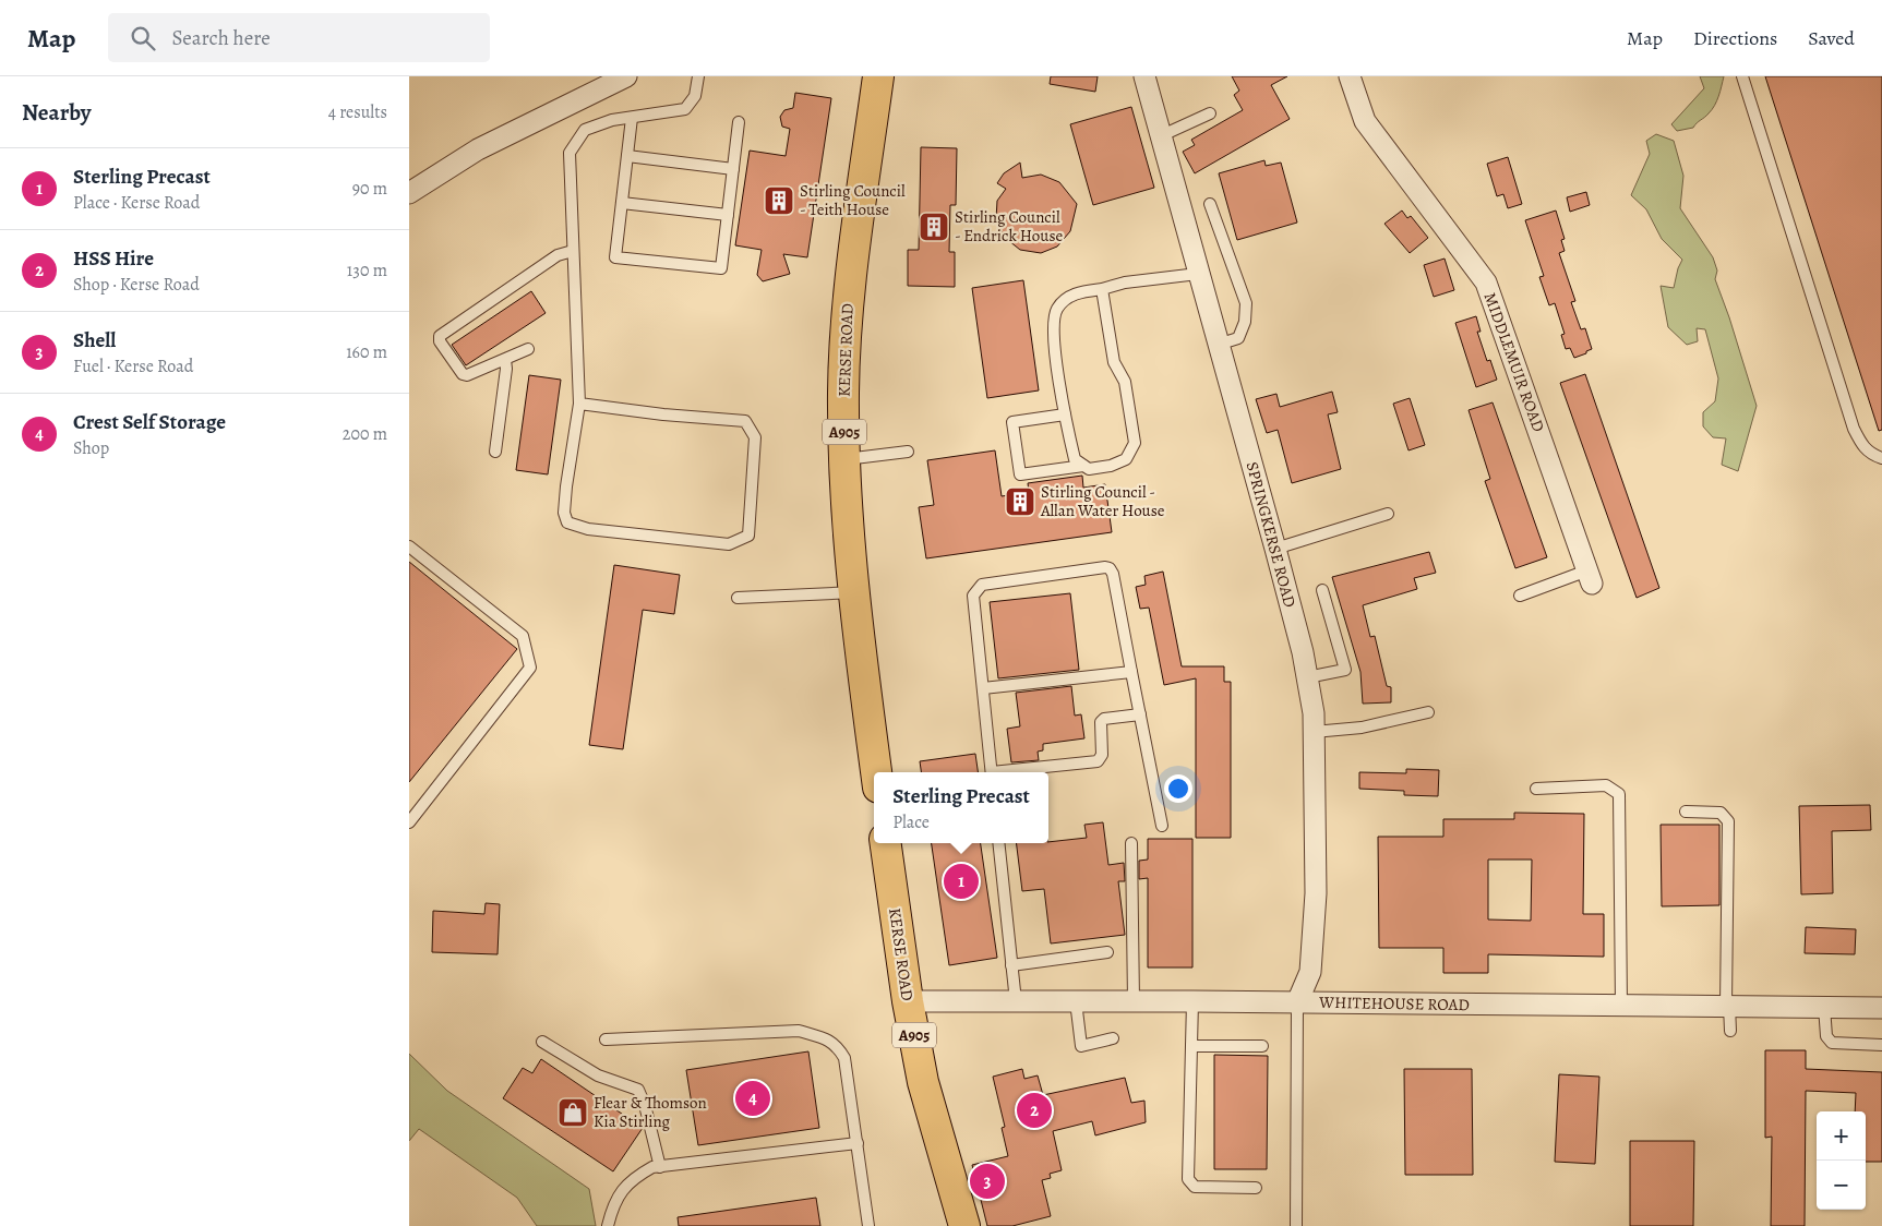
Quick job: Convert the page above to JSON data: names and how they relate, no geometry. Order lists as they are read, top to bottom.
{
  "streets": {
    "main road": ["KERSE ROAD", "A905"],
    "street": ["MIDDLEMUIR ROAD", "SPRINGKERSE ROAD", "WHITEHOUSE ROAD"]
  },
  "crossings": [
    ["KERSE ROAD", "WHITEHOUSE ROAD"],
    ["SPRINGKERSE ROAD", "WHITEHOUSE ROAD"]
  ],
  "places": {
    "building": ["Stirling Council - Teith House", "Stirling Council - Endrick House", "Stirling Council - Allan Water House"],
    "shop": ["Flear & Thomson Kia Stirling"]
  },
  "page": {
    "header": "Map",
    "search": "Search here",
    "nav": ["Map", "Directions", "Saved"],
    "heading": ["Nearby", "4 results"],
    "list": [
      {
        "mark": "1",
        "name": "Sterling Precast",
        "note": "Place · Kerse Road",
        "value": "90 m"
      },
      {
        "mark": "2",
        "name": "HSS Hire",
        "note": "Shop · Kerse Road",
        "value": "130 m"
      },
      {
        "mark": "3",
        "name": "Shell",
        "note": "Fuel · Kerse Road",
        "value": "160 m"
      },
      {
        "mark": "4",
        "name": "Crest Self Storage",
        "note": "Shop",
        "value": "200 m"
      }
    ],
    "popup": ["Sterling Precast", "Place"],
    "pins": [
      "1",
      "4",
      "2",
      "3"
    ],
    "map_buttons": ["+", "−"]
  }
}
